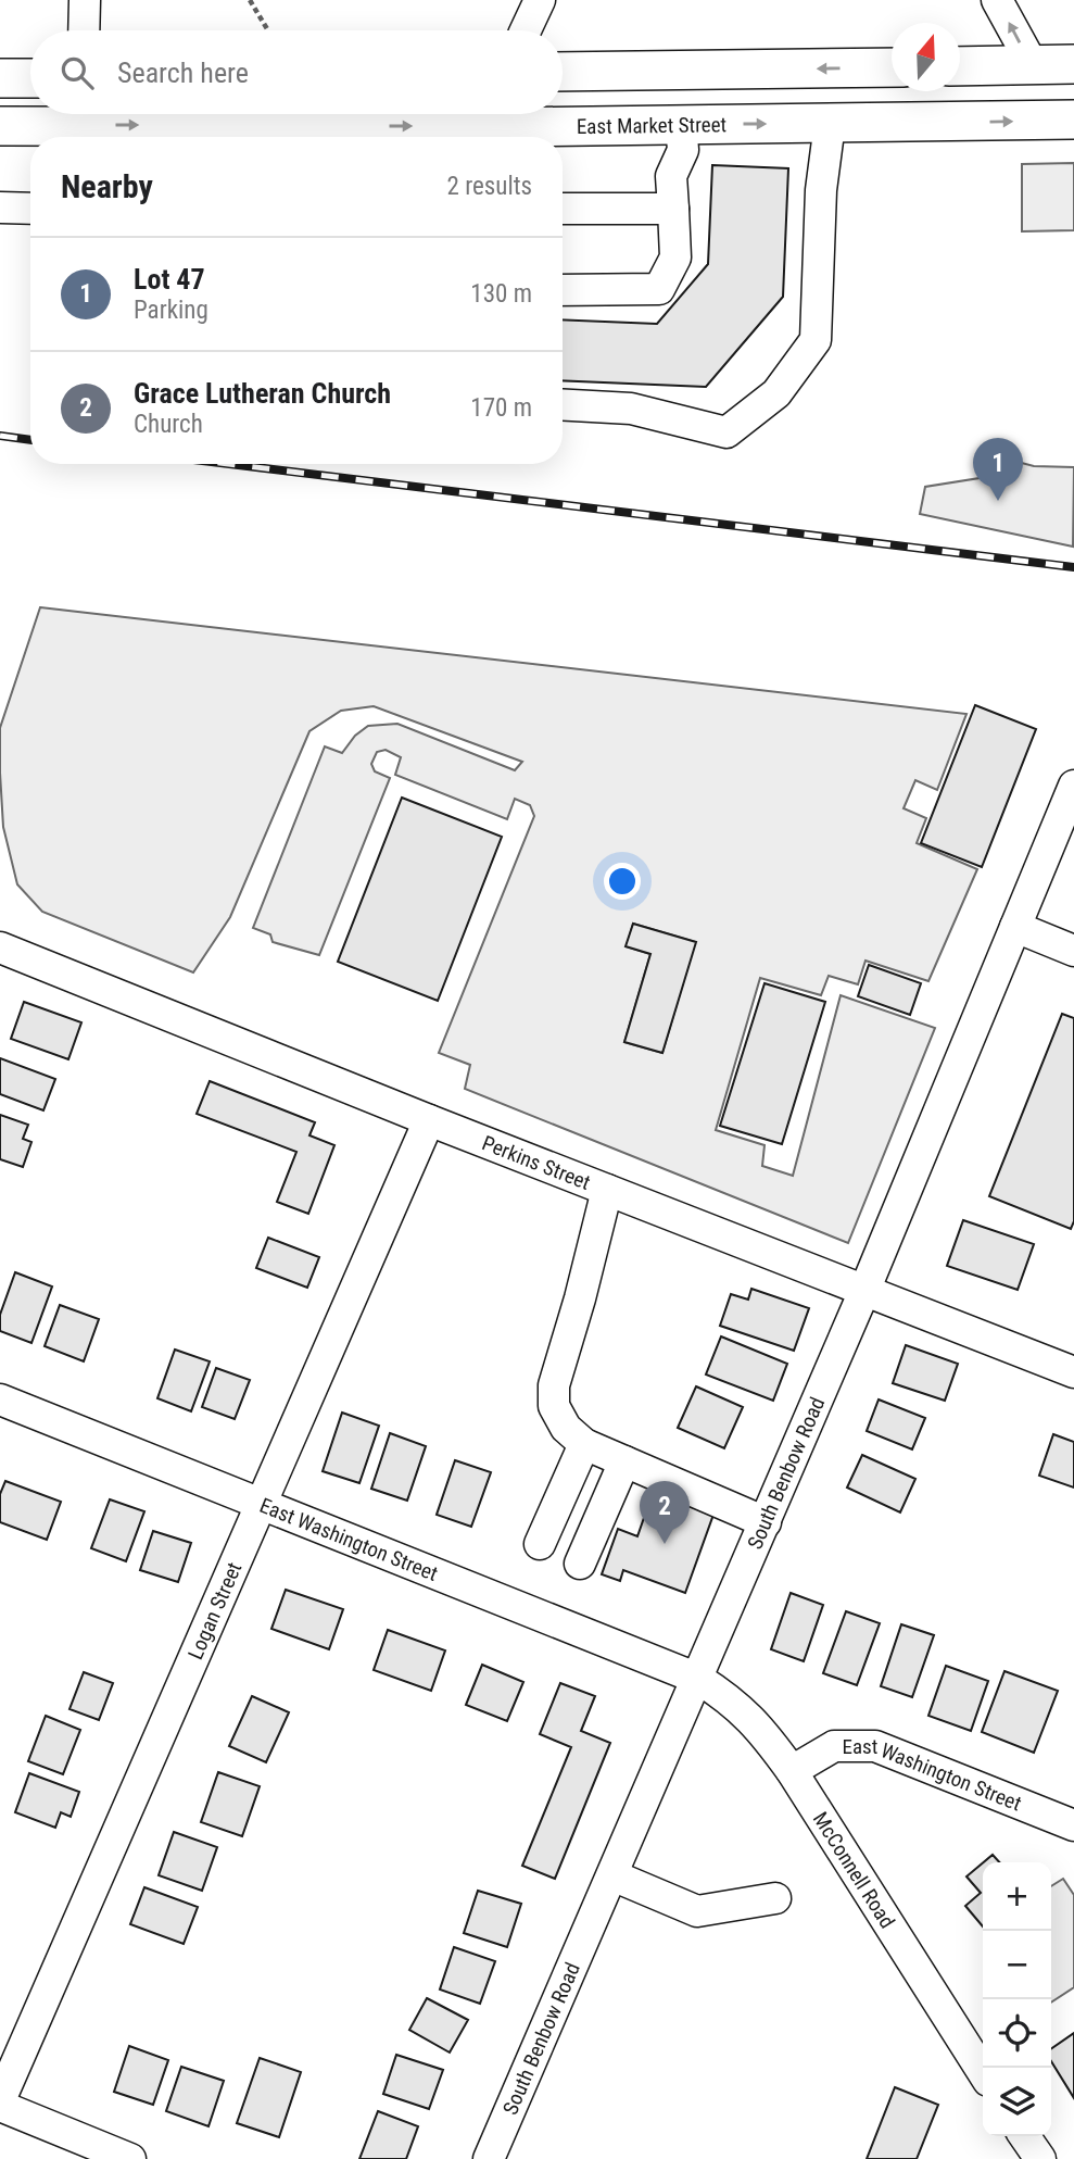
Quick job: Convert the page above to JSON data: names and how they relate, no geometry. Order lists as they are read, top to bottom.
{
  "streets": {
    "main road": ["East Market Street"],
    "street": [
      "Perkins Street",
      "South Benbow Road",
      "East Washington Street",
      "Logan Street",
      "McConnell Road"
    ]
  },
  "crossings": [
    ["Perkins Street", "South Benbow Road"],
    ["Perkins Street", "Logan Street"],
    ["South Benbow Road", "East Washington Street"],
    ["South Benbow Road", "McConnell Road"],
    ["East Washington Street", "Logan Street"],
    ["East Washington Street", "McConnell Road"]
  ],
  "north": "top",
  "page": {
    "search": "Search here",
    "heading": ["Nearby", "2 results"],
    "list": [
      {
        "mark": "1",
        "name": "Lot 47",
        "note": "Parking",
        "value": "130 m"
      },
      {
        "mark": "2",
        "name": "Grace Lutheran Church",
        "note": "Church",
        "value": "170 m"
      }
    ],
    "pins": ["1", "2"],
    "map_buttons": ["+", "−"]
  }
}
